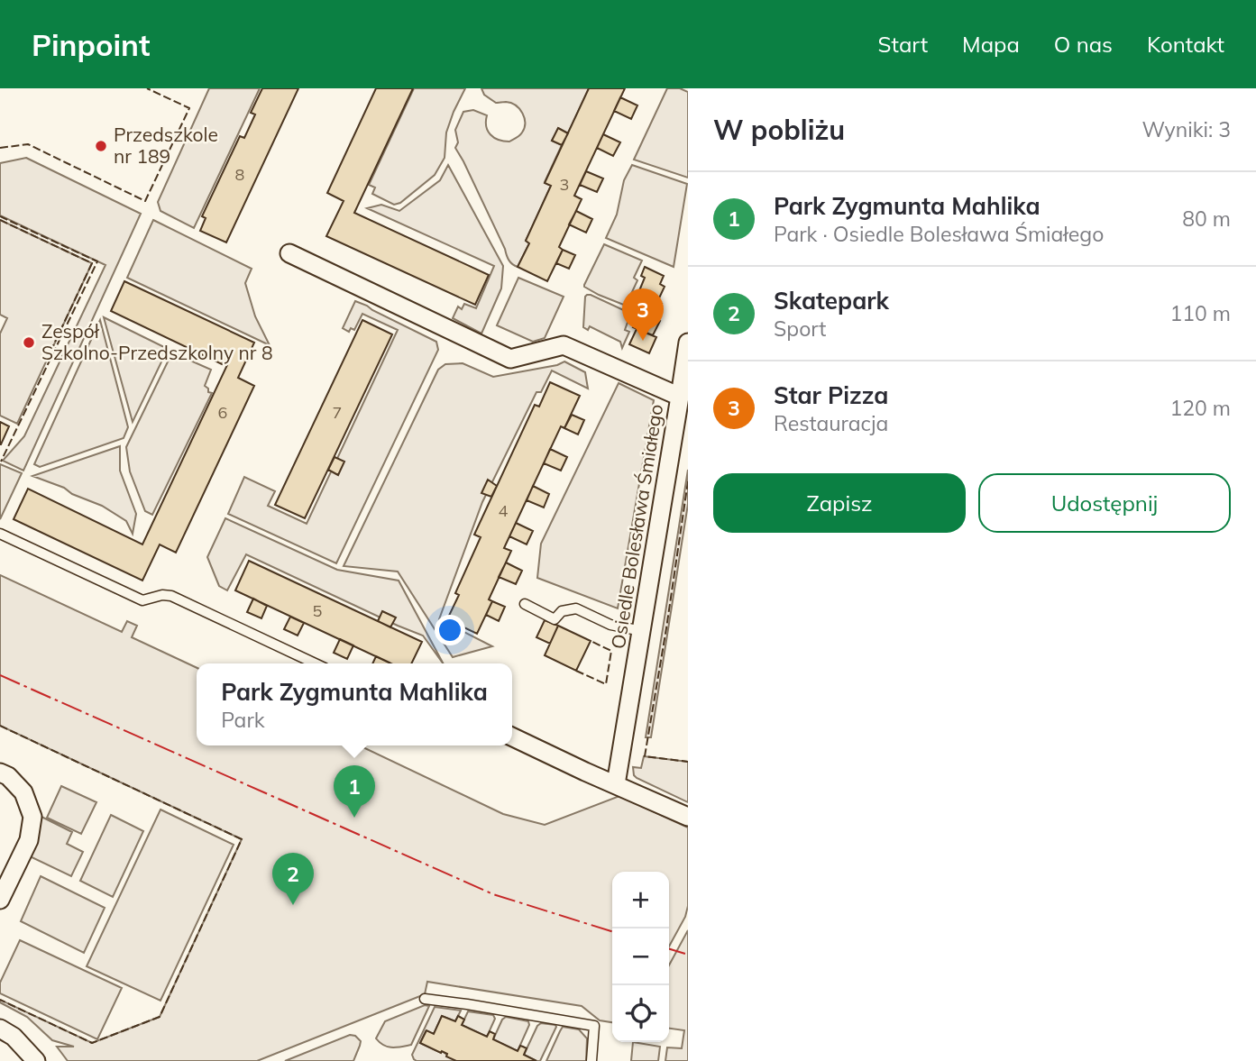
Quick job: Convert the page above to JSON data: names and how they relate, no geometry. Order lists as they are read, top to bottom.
{
  "streets": {
    "street": ["Osiedle Bolesława Śmiałego"]
  },
  "places": ["Przedszkole nr 189", "Zespół Szkolno-Przedszkolny nr 8"],
  "house_numbers": [
    "8",
    "3",
    "6",
    "7",
    "4",
    "5"
  ],
  "page": {
    "header": "Pinpoint",
    "nav": [
      "Start",
      "Mapa",
      "O nas",
      "Kontakt"
    ],
    "heading": ["W pobliżu", "Wyniki: 3"],
    "list": [
      {
        "mark": "1",
        "name": "Park Zygmunta Mahlika",
        "note": "Park · Osiedle Bolesława Śmiałego",
        "value": "80 m"
      },
      {
        "mark": "2",
        "name": "Skatepark",
        "note": "Sport",
        "value": "110 m"
      },
      {
        "mark": "3",
        "name": "Star Pizza",
        "note": "Restauracja",
        "value": "120 m"
      }
    ],
    "pins": ["3", "1", "2"],
    "buttons": ["Zapisz", "Udostępnij"],
    "popup": ["Park Zygmunta Mahlika", "Park"],
    "map_buttons": ["+", "−"]
  }
}
